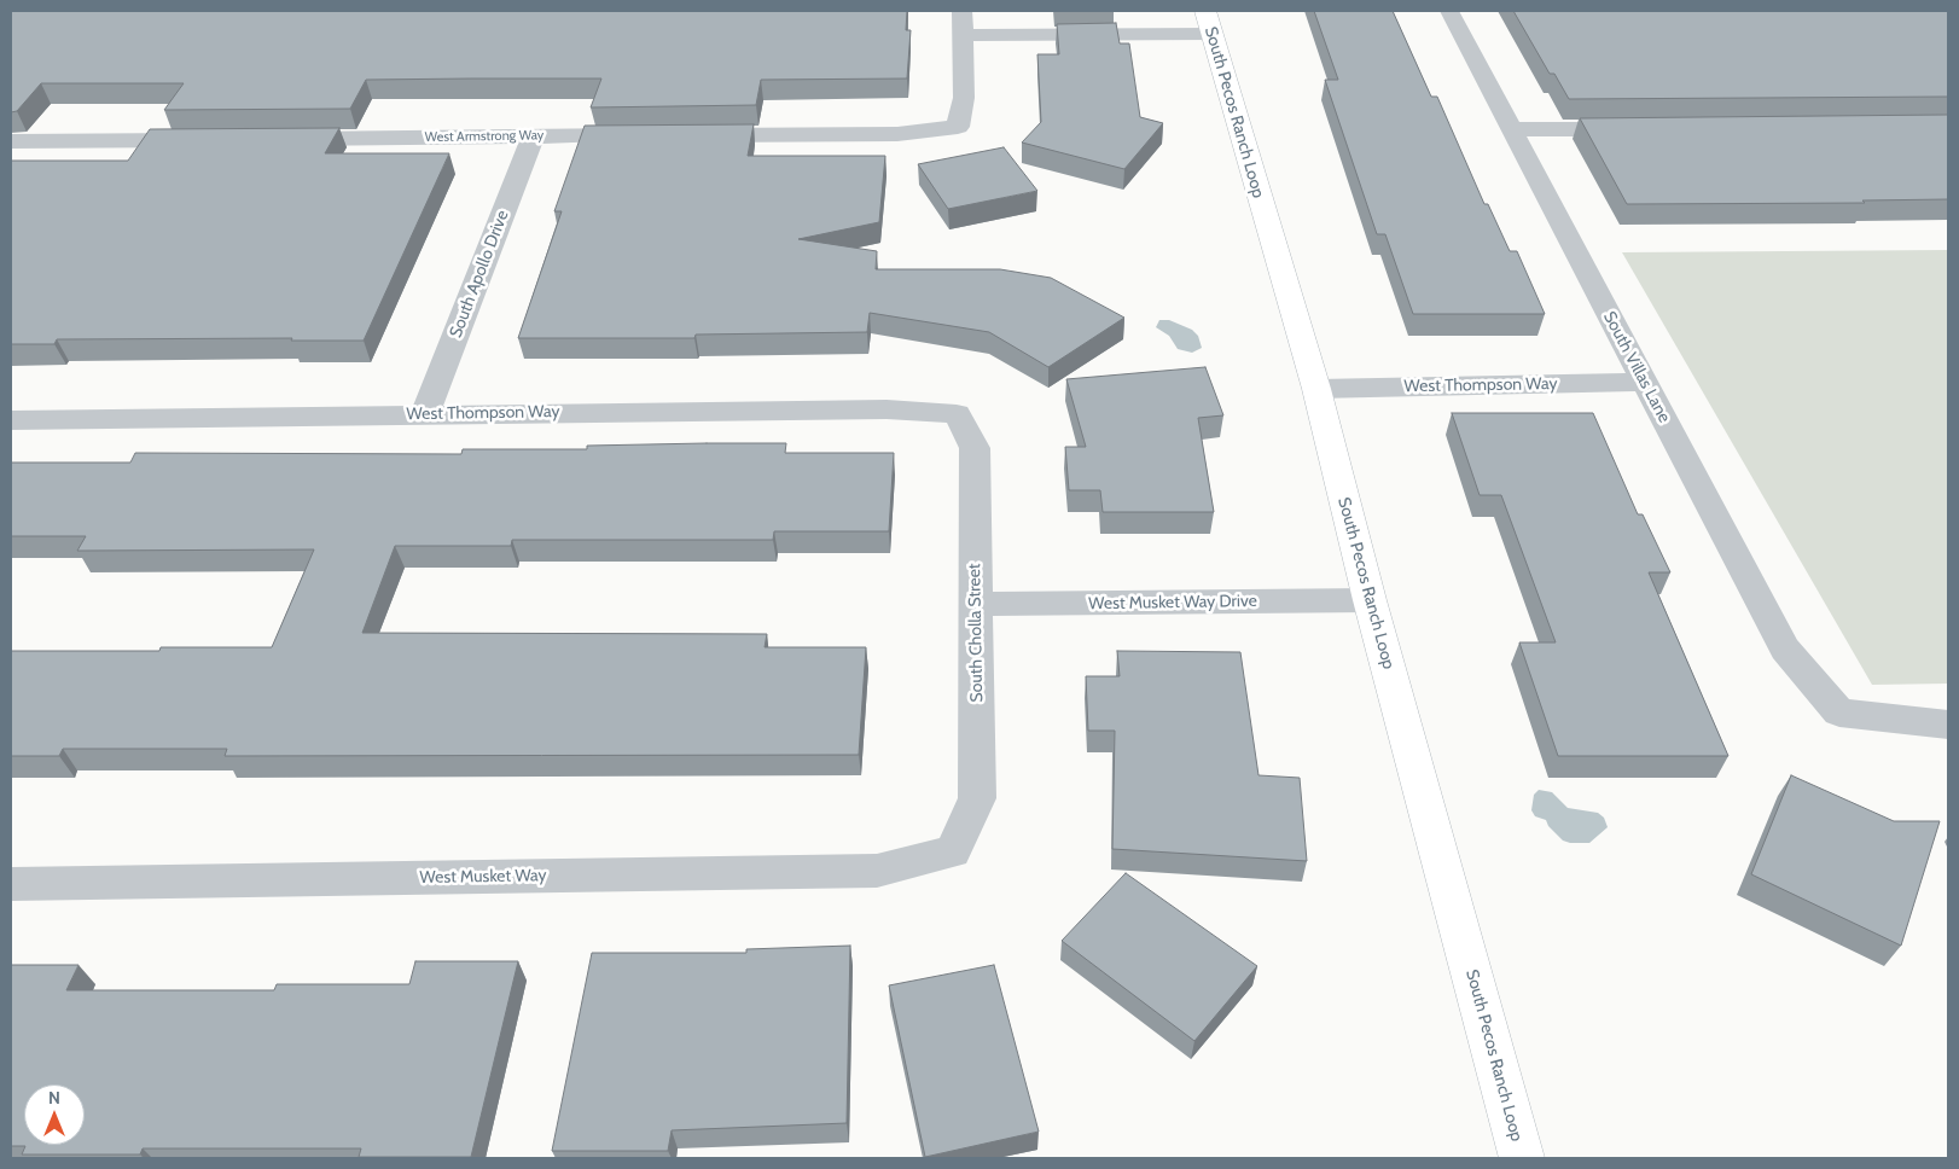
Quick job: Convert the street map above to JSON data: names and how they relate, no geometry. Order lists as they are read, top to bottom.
{
  "streets": {
    "street": [
      "South Pecos Ranch Loop",
      "West Armstrong Way",
      "South Apollo Drive",
      "South Villas Lane",
      "West Thompson Way",
      "West Musket Way Drive",
      "South Cholla Street",
      "West Musket Way"
    ]
  },
  "crossings": [
    ["South Pecos Ranch Loop", "West Thompson Way"],
    ["South Pecos Ranch Loop", "West Musket Way Drive"],
    ["West Armstrong Way", "South Apollo Drive"],
    ["South Apollo Drive", "West Thompson Way"],
    ["South Villas Lane", "West Thompson Way"],
    ["West Thompson Way", "South Cholla Street"],
    ["West Musket Way Drive", "South Cholla Street"],
    ["South Cholla Street", "West Musket Way"]
  ],
  "north": "top"
}
